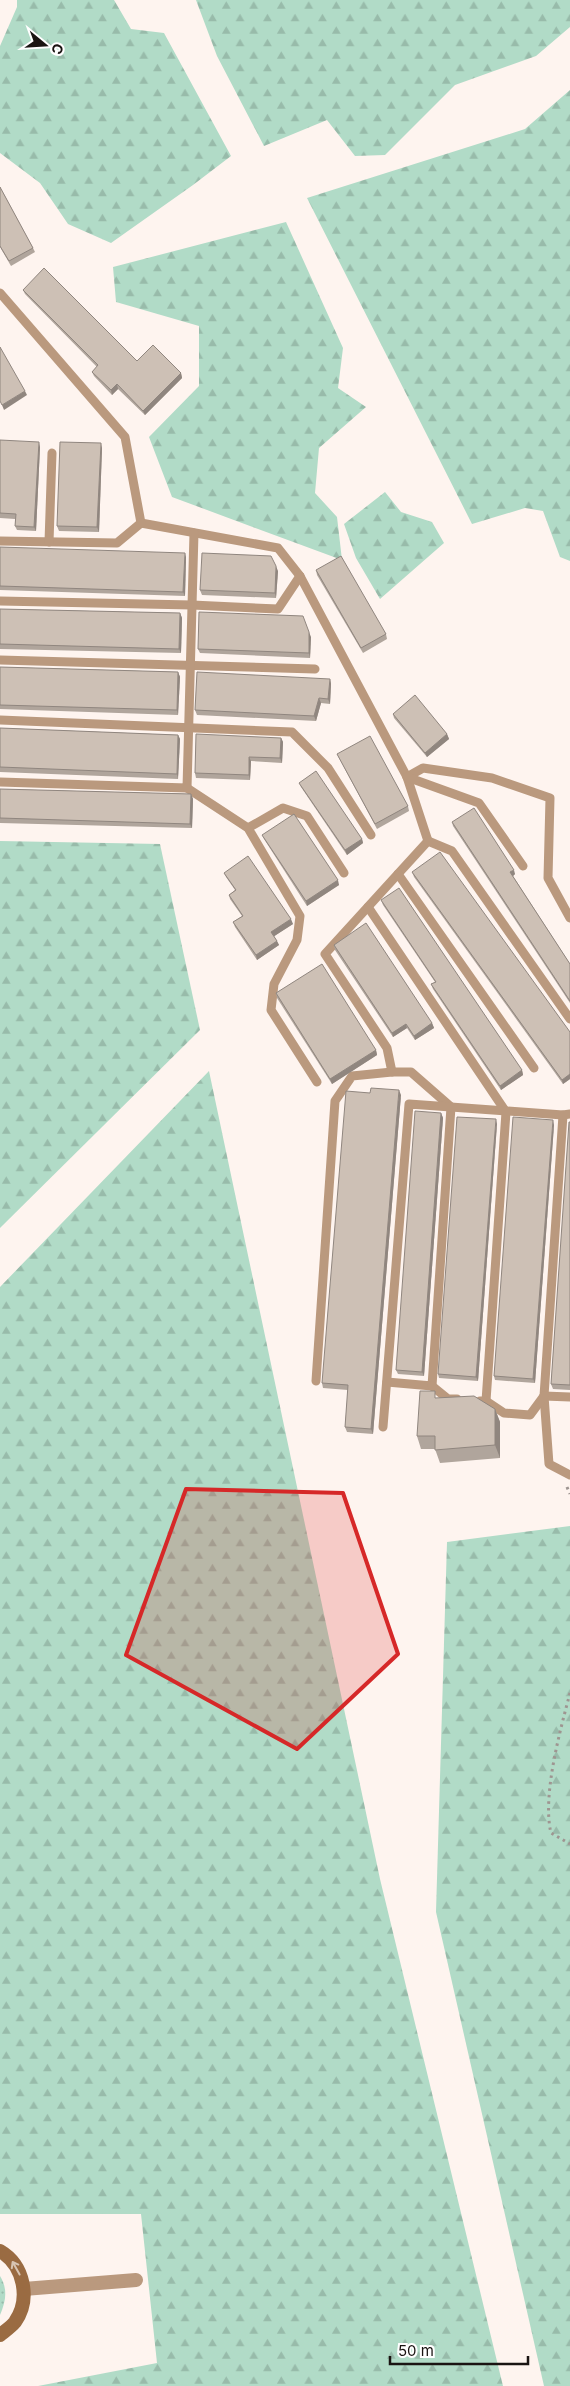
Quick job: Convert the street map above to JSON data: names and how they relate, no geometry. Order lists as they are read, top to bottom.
{
  "scale_bar": "50 m",
  "north": "right"
}
